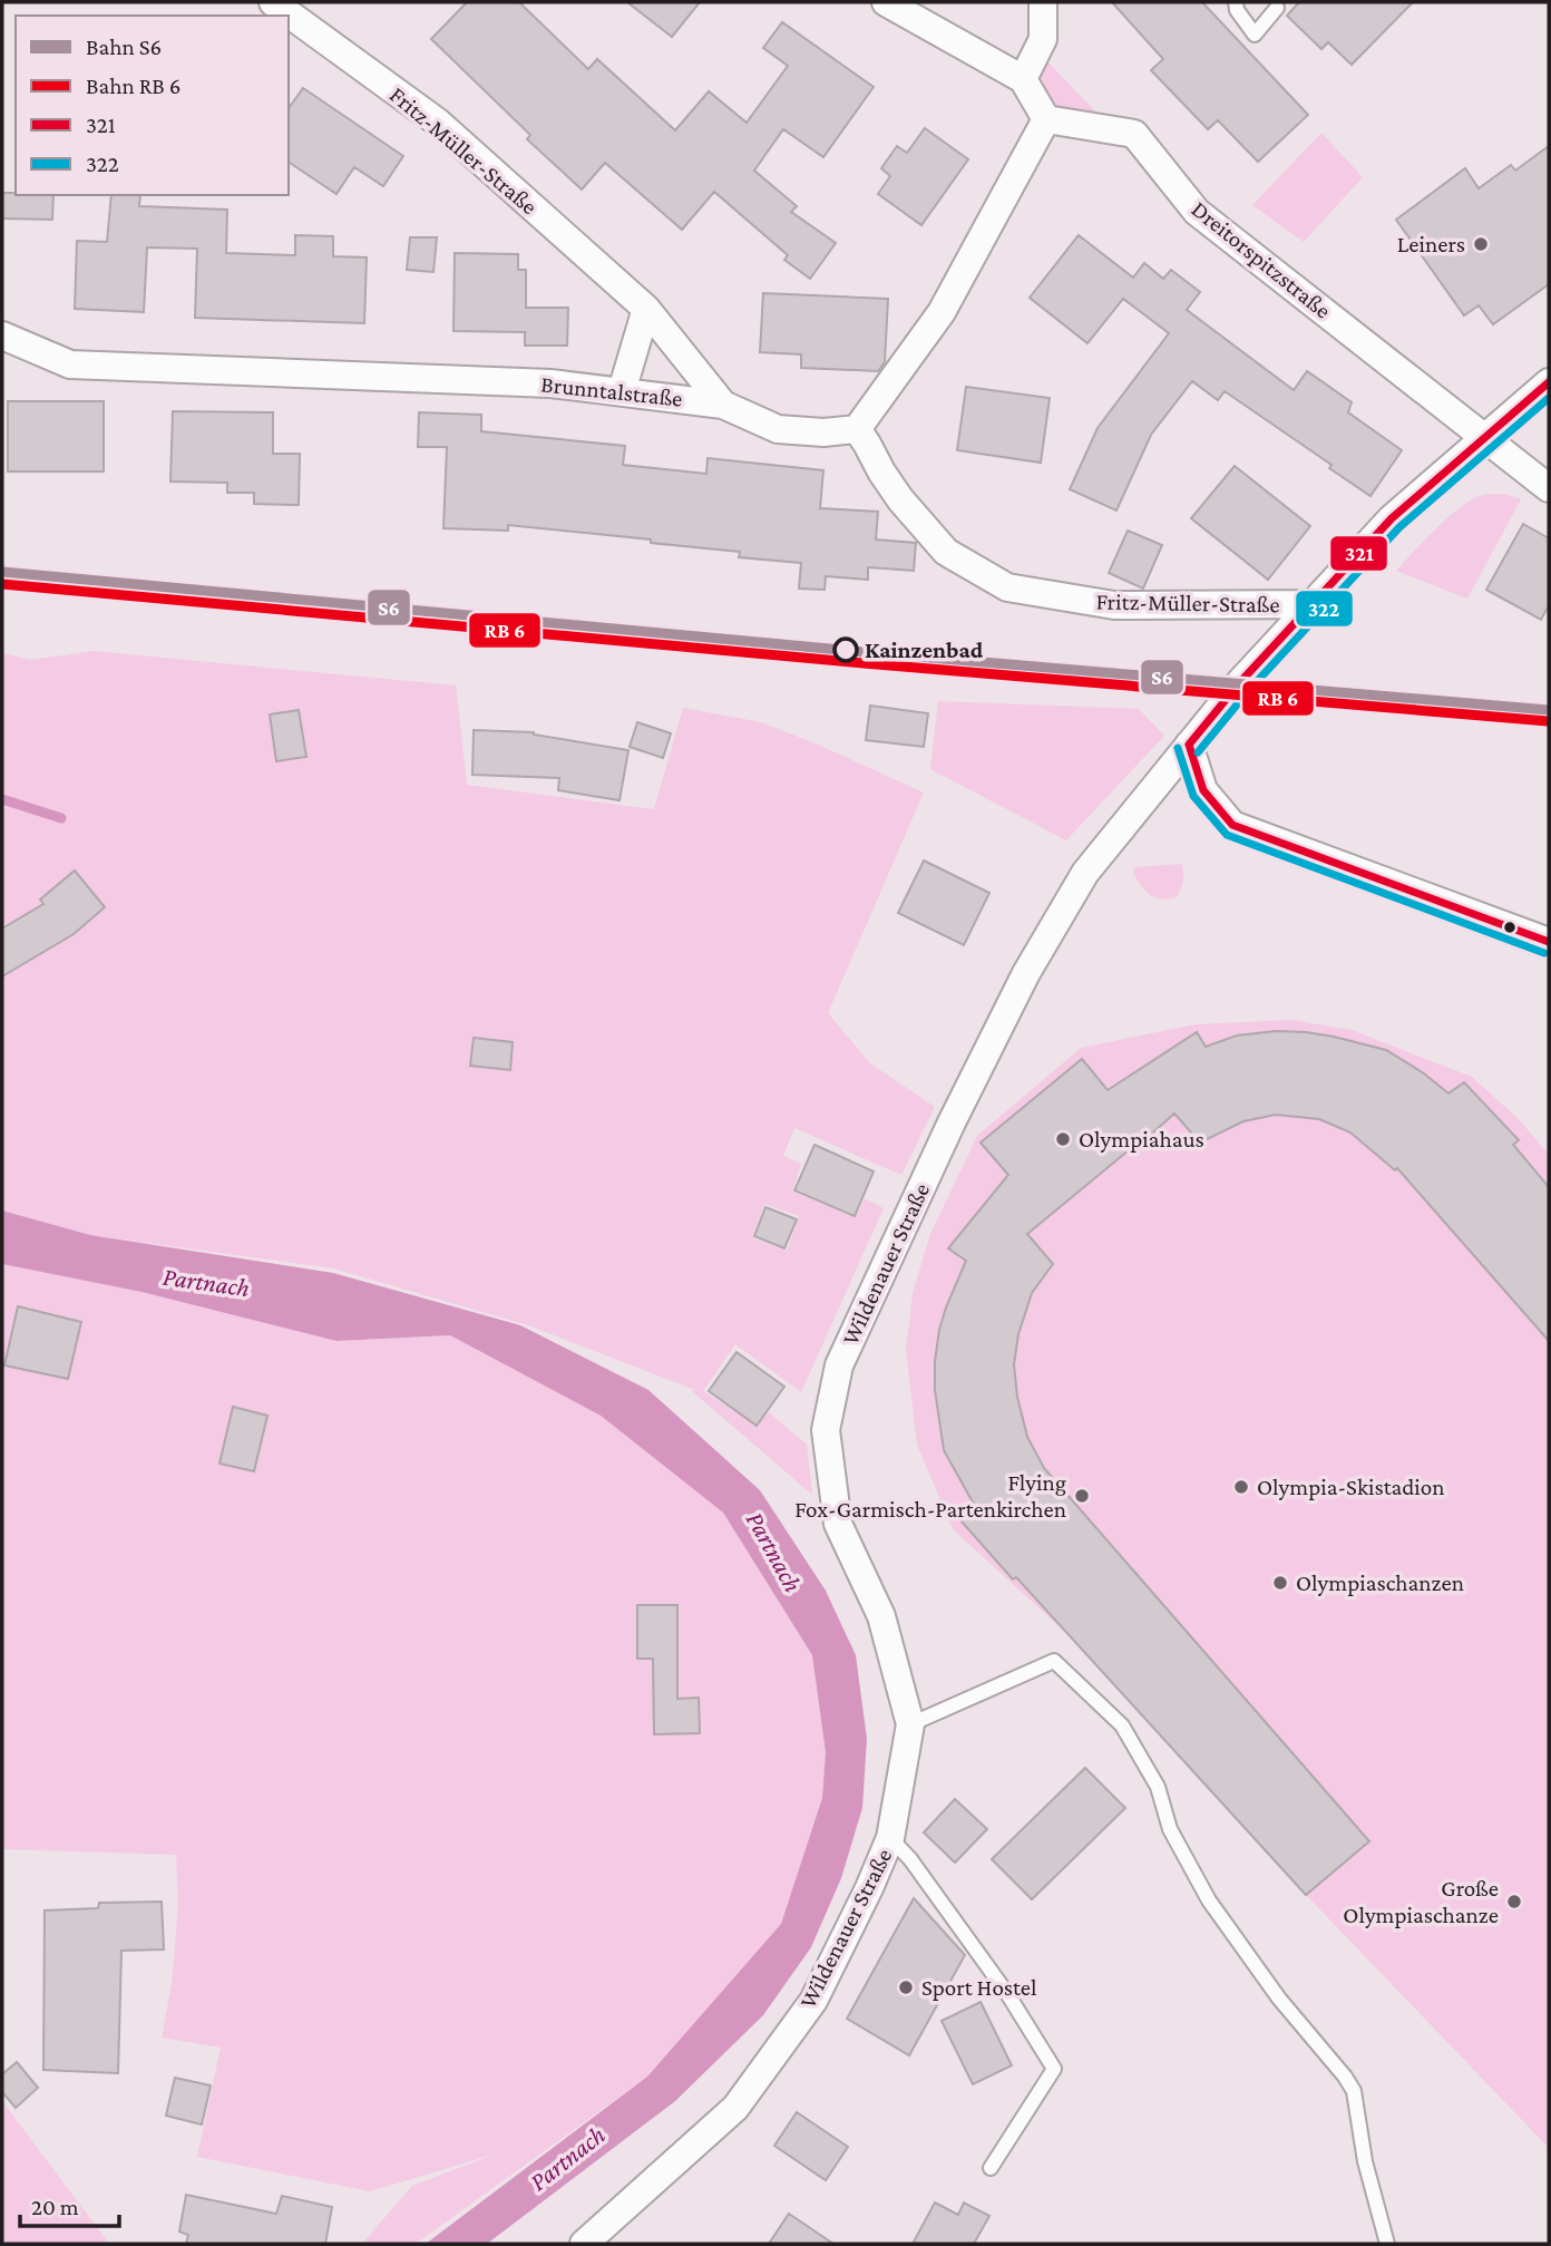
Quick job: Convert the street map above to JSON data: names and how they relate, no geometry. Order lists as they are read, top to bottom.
{
  "streets": {
    "street": [
      "Fritz-Müller-Straße",
      "Dreitorspitzstraße",
      "Brunntalstraße",
      "Wildenauer Straße"
    ]
  },
  "crossings": [
    ["Fritz-Müller-Straße", "Brunntalstraße"],
    ["Fritz-Müller-Straße", "Wildenauer Straße"],
    ["Dreitorspitzstraße", "Wildenauer Straße"]
  ],
  "water": ["Partnach"],
  "places": [
    "Leiners",
    "Kainzenbad",
    "Olympiahaus",
    "Olympia-Skistadion",
    "Flying Fox-Garmisch-Partenkirchen",
    "Olympiaschanzen",
    "Große Olympiaschanze",
    "Sport Hostel"
  ],
  "lines": ["transit line 321", "transit line 322", "rail line S6"],
  "legend": [
    "Bahn S6",
    "Bahn RB 6",
    "321",
    "322"
  ],
  "scale_bar": "20 m"
}
